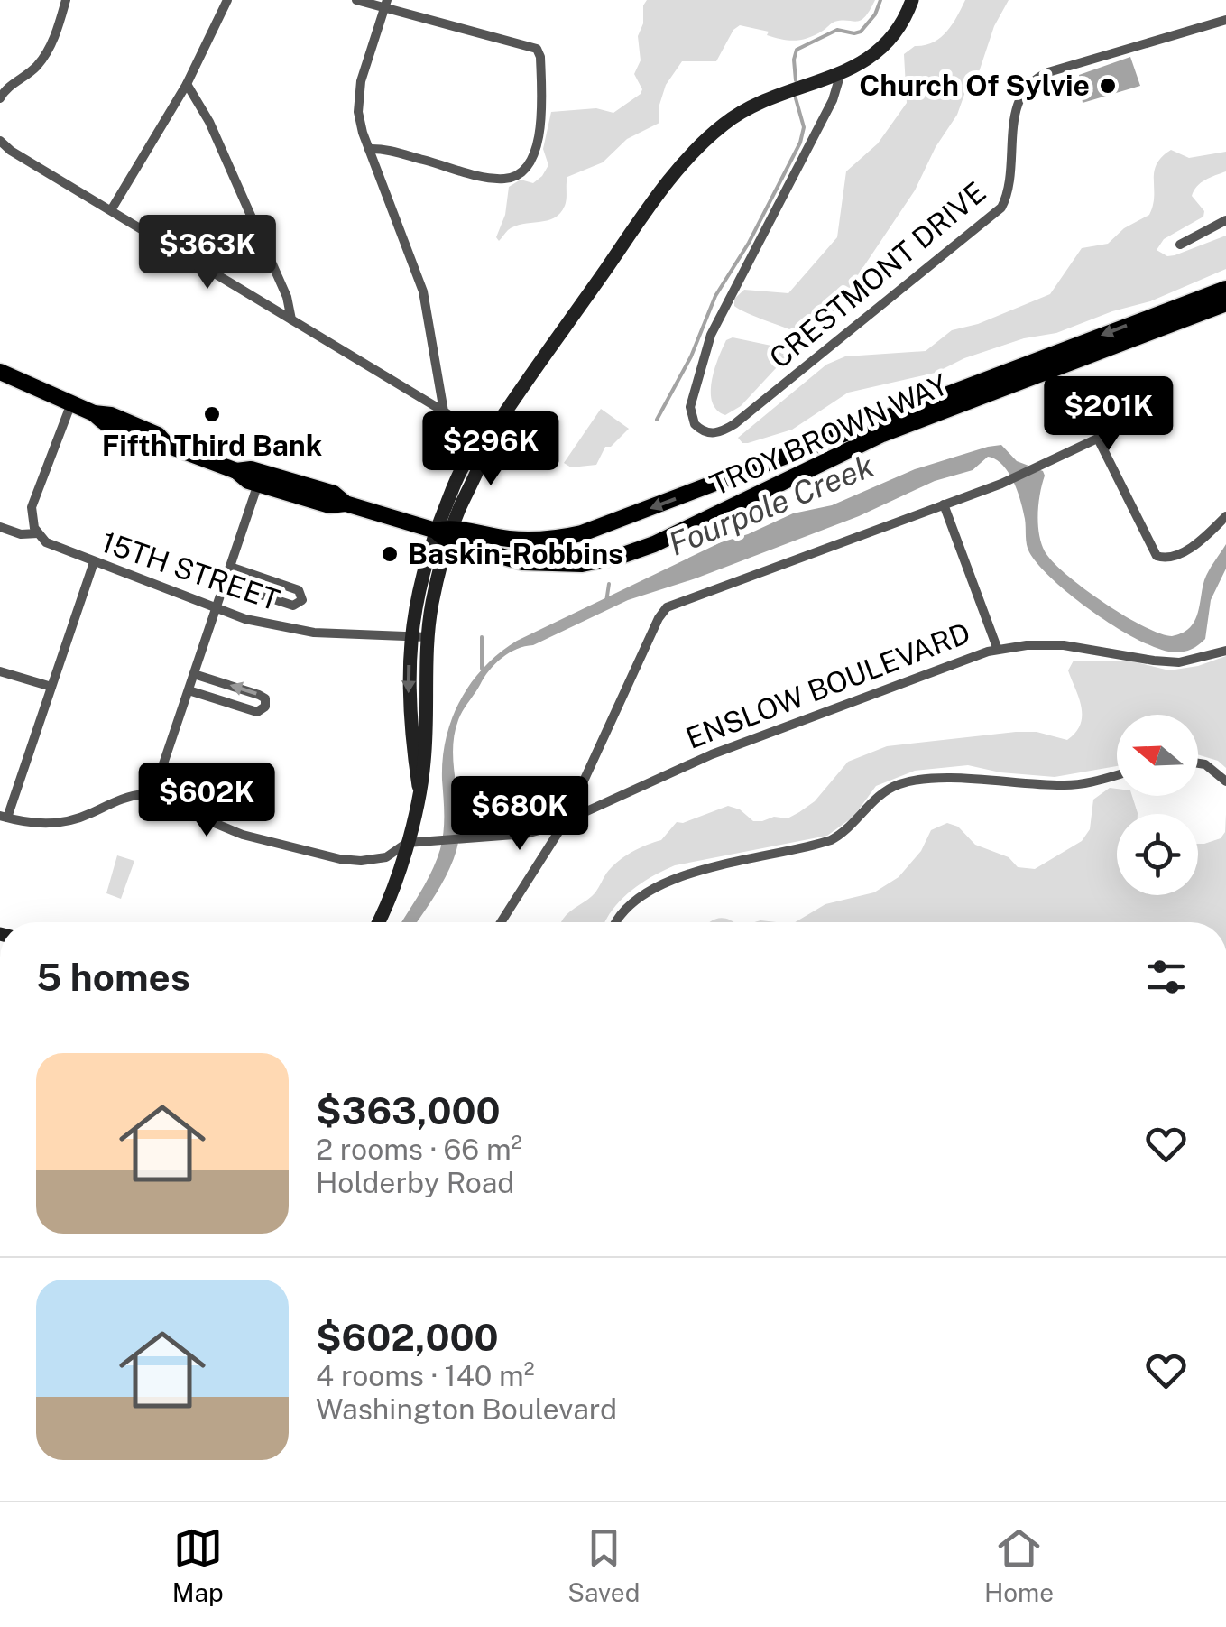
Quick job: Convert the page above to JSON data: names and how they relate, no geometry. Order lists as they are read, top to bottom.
{
  "streets": {
    "main road": ["TROY BROWN WAY"],
    "street": ["CRESTMONT DRIVE", "15TH STREET", "ENSLOW BOULEVARD"]
  },
  "water": ["Fourpole Creek"],
  "places": ["Church Of Sylvie", "Fifth Third Bank", "Baskin-Robbins"],
  "north": "left",
  "page": {
    "price": [
      "$363K",
      "$201K",
      "$296K",
      "$602K",
      "$680K"
    ],
    "heading": "5 homes",
    "list": [
      {
        "name": "$363,000",
        "note": "2 rooms · 66 m² · Holderby Road"
      },
      {
        "name": "$602,000",
        "note": "4 rooms · 140 m² · Washington Boulevard"
      }
    ],
    "tabs": ["Map", "Saved", "Home"]
  }
}
